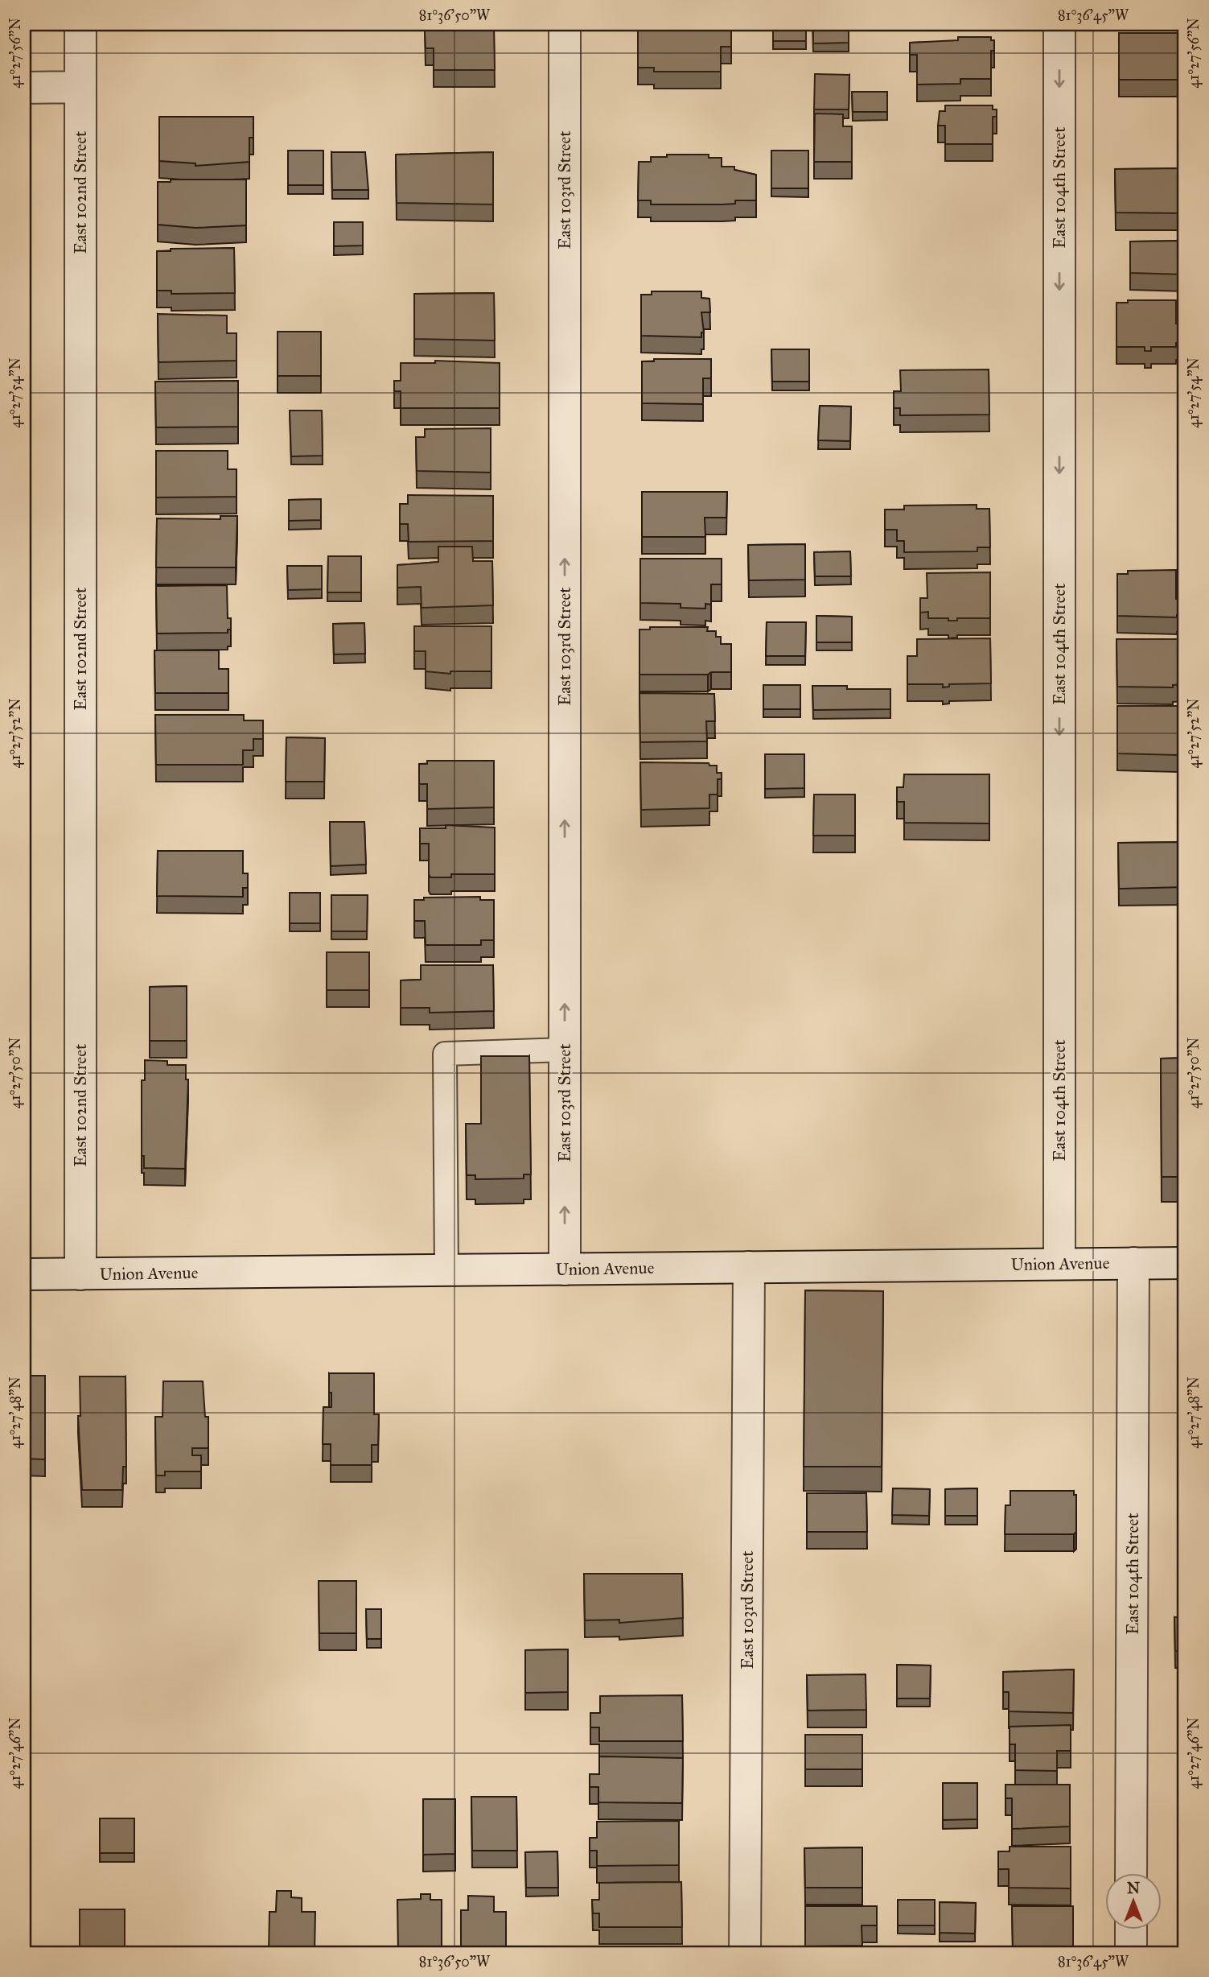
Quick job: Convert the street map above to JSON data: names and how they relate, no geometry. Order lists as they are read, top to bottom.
{
  "streets": {
    "street": [
      "East 104th Street",
      "East 103rd Street",
      "East 102nd Street",
      "Union Avenue"
    ]
  },
  "crossings": [
    ["East 104th Street", "Union Avenue"],
    ["East 103rd Street", "Union Avenue"],
    ["East 102nd Street", "Union Avenue"]
  ],
  "one_way": ["East 104th Street", "East 103rd Street"],
  "north": "top",
  "coordinates": [
    "81°36'50\"W",
    "81°36'45\"W",
    "41°27'56\"N",
    "41°27'54\"N",
    "41°27'52\"N",
    "41°27'50\"N",
    "41°27'48\"N",
    "41°27'46\"N"
  ]
}
